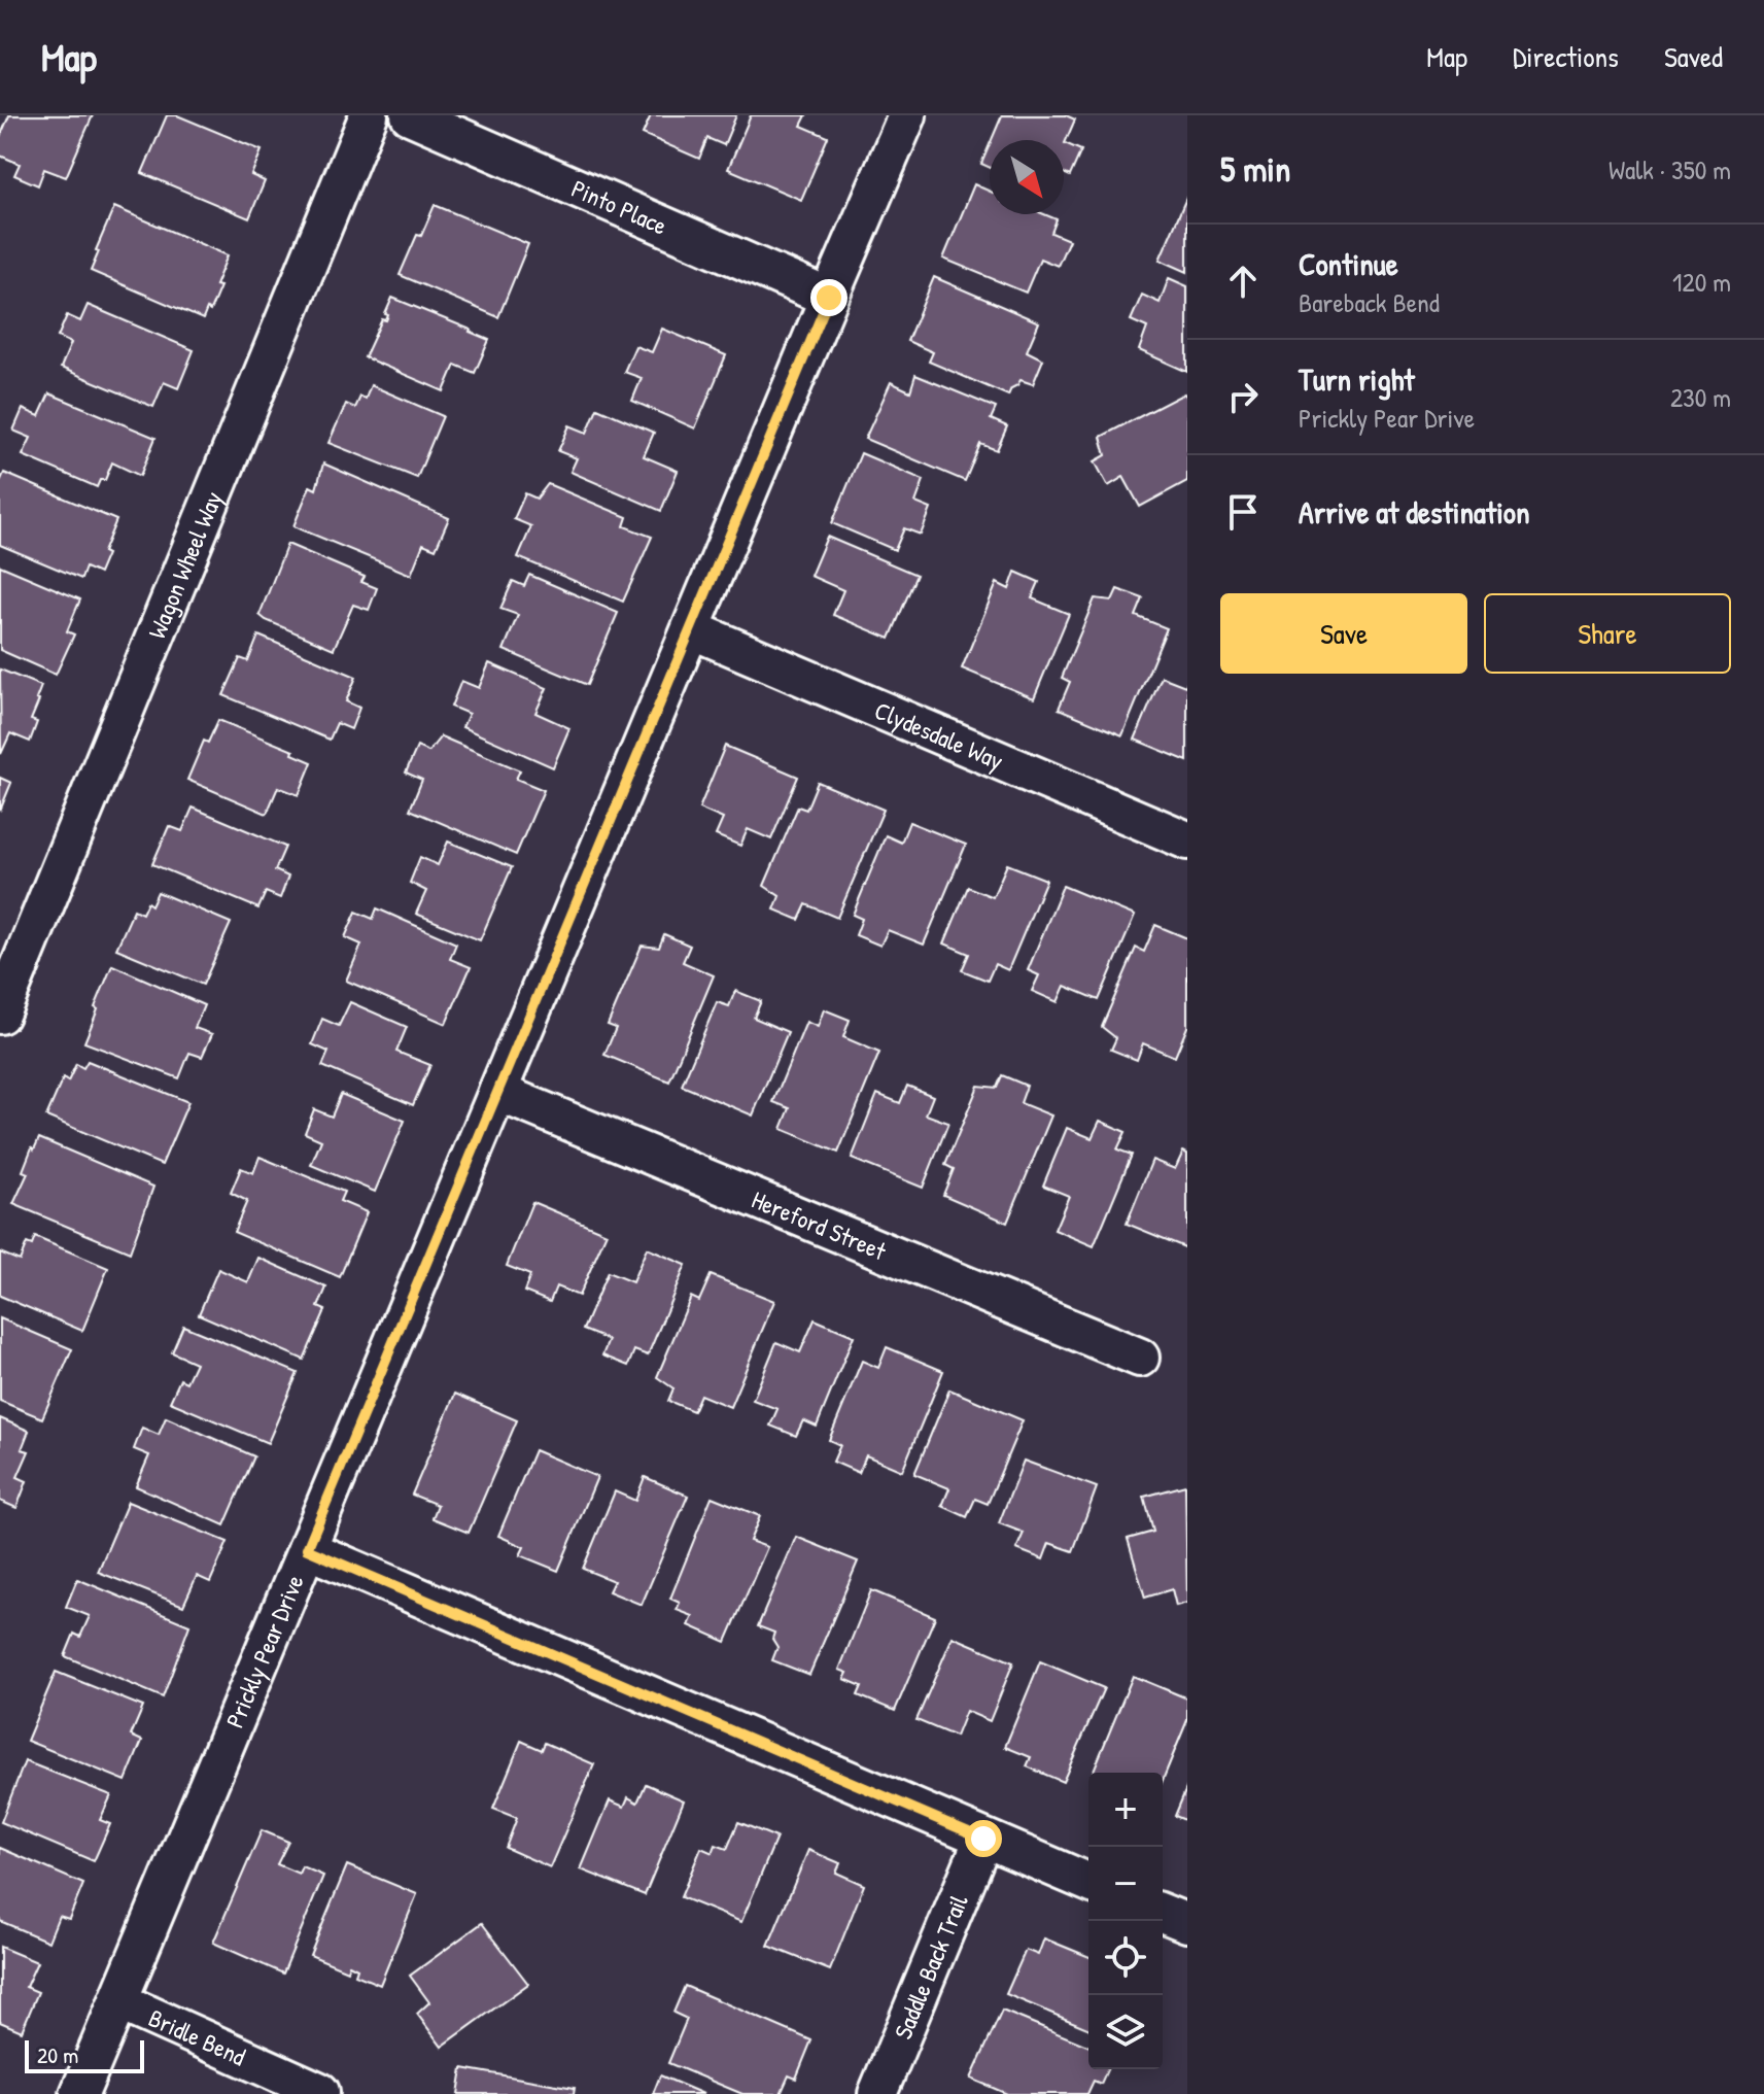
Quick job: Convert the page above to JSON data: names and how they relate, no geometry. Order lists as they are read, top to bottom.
{
  "streets": {
    "street": [
      "Pinto Place",
      "Wagon Wheel Way",
      "Clydesdale Way",
      "Hereford Street",
      "Prickly Pear Drive",
      "Saddle Back Trail",
      "Bridle Bend"
    ]
  },
  "crossings": [
    ["Pinto Place", "Prickly Pear Drive"],
    ["Clydesdale Way", "Prickly Pear Drive"],
    ["Hereford Street", "Prickly Pear Drive"],
    ["Prickly Pear Drive", "Bridle Bend"]
  ],
  "scale_bar": "20 m",
  "north": "bottom right",
  "page": {
    "header": "Map",
    "nav": ["Map", "Directions", "Saved"],
    "heading": ["5 min", "Walk · 350 m"],
    "list": [
      ["Continue", "Bareback Bend", "120 m"],
      ["Turn right", "Prickly Pear Drive", "230 m"],
      "Arrive at destination"
    ],
    "buttons": ["Save", "Share"],
    "map_buttons": ["+", "−"],
    "scale": "20 m"
  }
}
